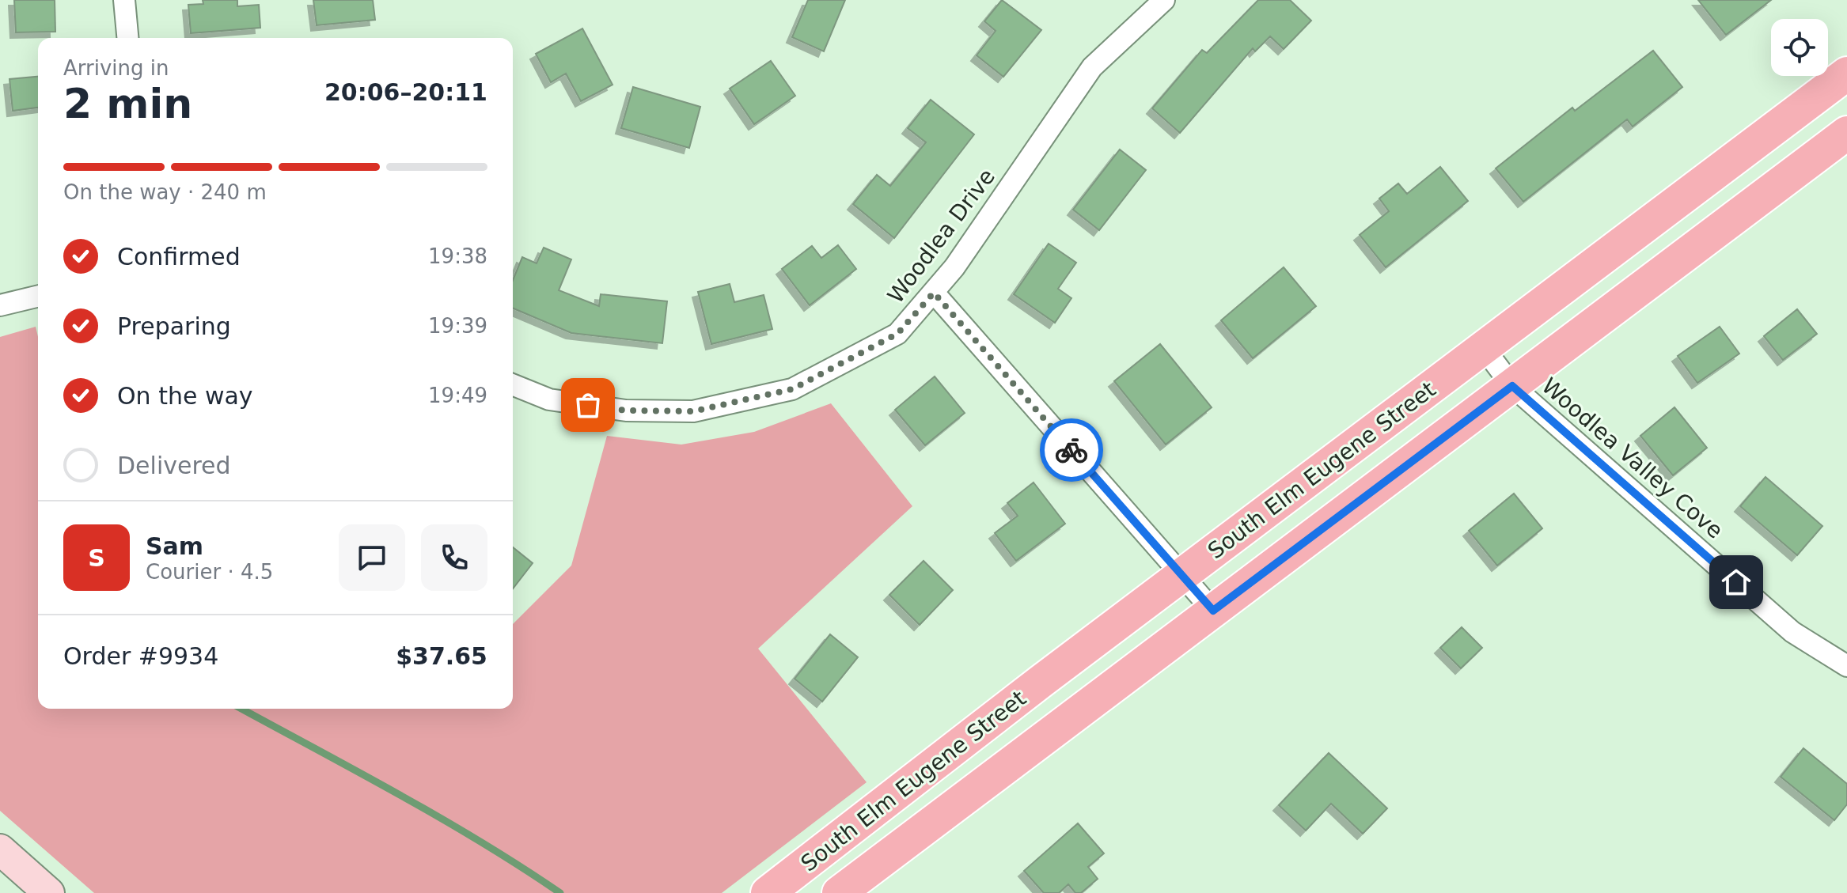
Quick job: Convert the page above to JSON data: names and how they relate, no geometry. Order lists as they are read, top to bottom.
{
  "streets": {
    "main road": ["South Elm Eugene Street"],
    "street": ["Woodlea Drive", "Woodlea Valley Cove"]
  },
  "crossings": [
    ["Woodlea Valley Cove", "South Elm Eugene Street"]
  ],
  "page": {
    "heading": ["2 min", "Arriving in", "20:06–20:11"],
    "panel": [
      "Sam",
      "Courier · 4.5",
      "Order #9934",
      "$37.65"
    ],
    "bar": "On the way · 240 m",
    "list": [
      ["Confirmed", "19:38"],
      ["Preparing", "19:39"],
      ["On the way", "19:49"],
      "Delivered"
    ],
    "round": "S"
  }
}
